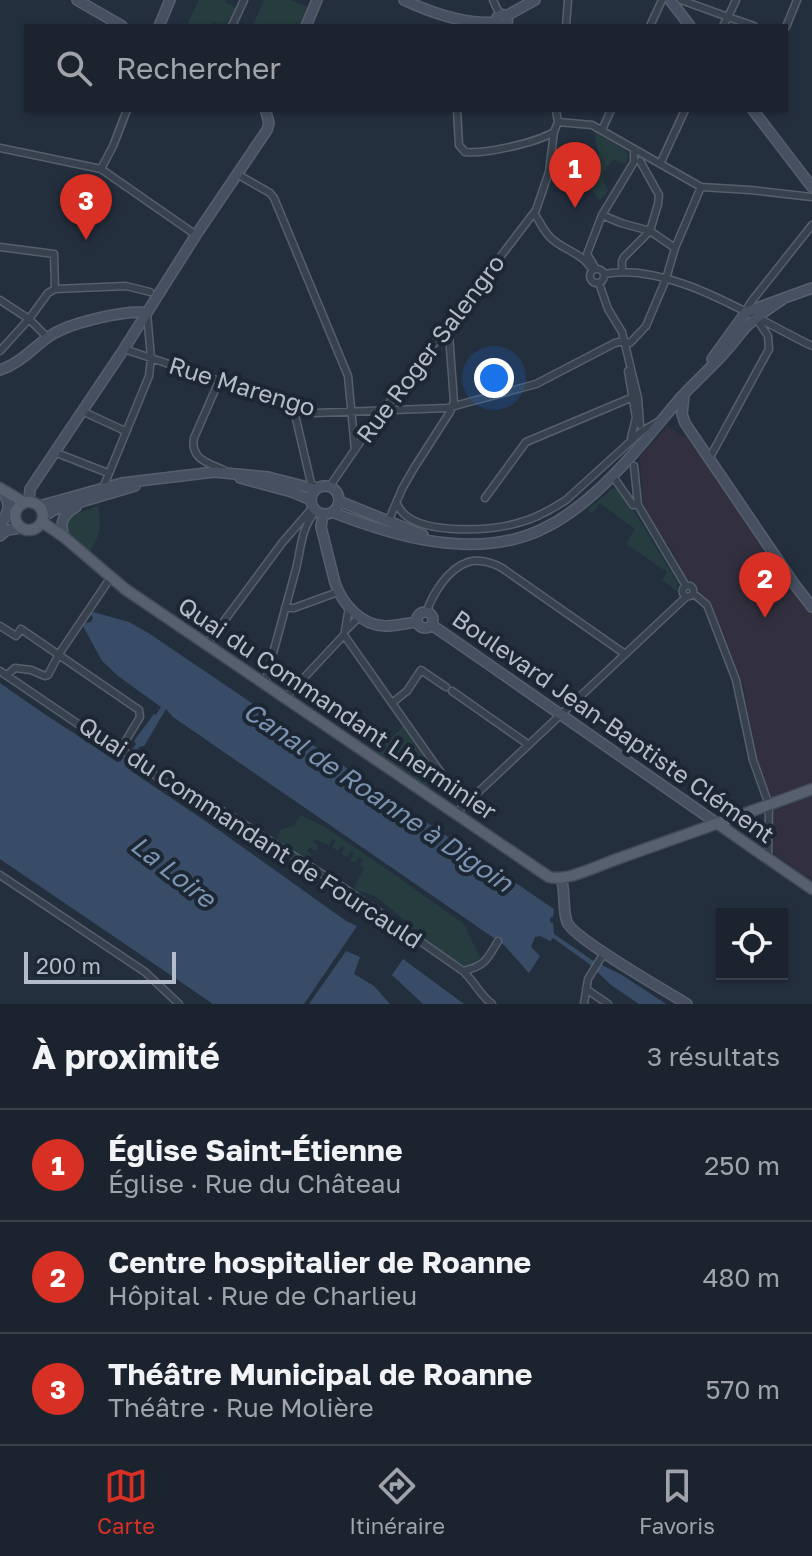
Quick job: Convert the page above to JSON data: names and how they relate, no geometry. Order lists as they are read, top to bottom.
{
  "streets": {
    "main road": ["Quai du Commandant Lherminier", "Boulevard Jean-Baptiste Clément"],
    "street": ["Rue Roger Salengro", "Rue Marengo", "Quai du Commandant de Fourcauld"]
  },
  "crossings": [
    ["Rue Roger Salengro", "Rue Marengo"]
  ],
  "water": ["Canal de Roanne à Digoin", "La Loire"],
  "scale_bar": "200 m",
  "page": {
    "search": "Rechercher",
    "pins": ["1", "3", "2"],
    "scale": "200 m",
    "heading": ["À proximité", "3 résultats"],
    "list": [
      {
        "mark": "1",
        "name": "Église Saint-Étienne",
        "note": "Église · Rue du Château",
        "value": "250 m"
      },
      {
        "mark": "2",
        "name": "Centre hospitalier de Roanne",
        "note": "Hôpital · Rue de Charlieu",
        "value": "480 m"
      },
      {
        "mark": "3",
        "name": "Théâtre Municipal de Roanne",
        "note": "Théâtre · Rue Molière",
        "value": "570 m"
      }
    ],
    "nav": ["Carte", "Itinéraire", "Favoris"]
  }
}
